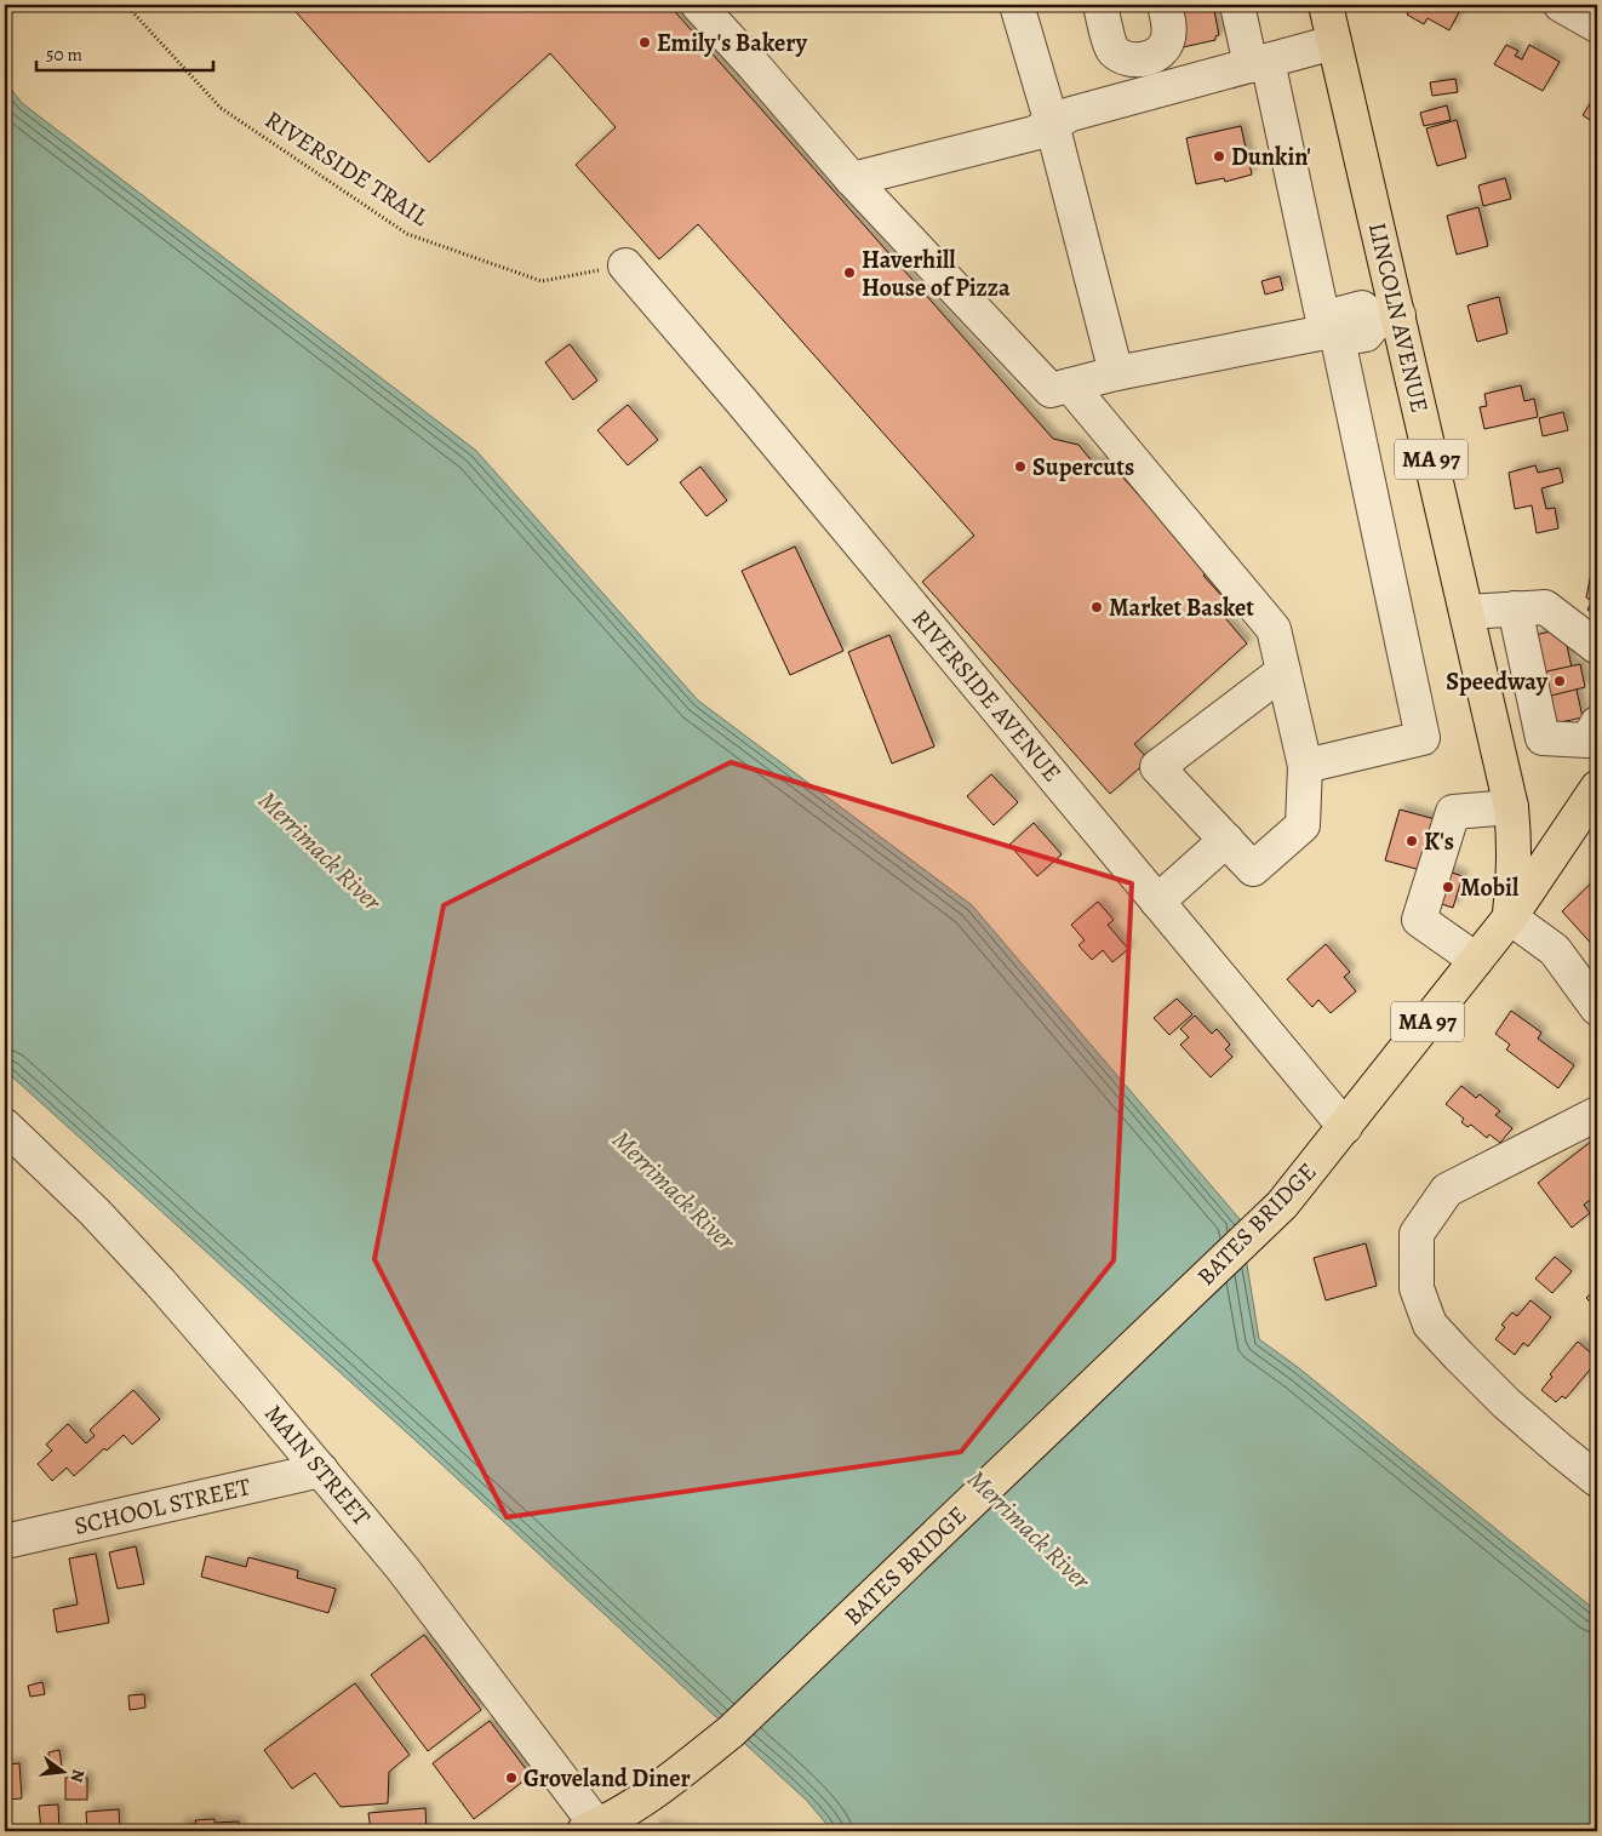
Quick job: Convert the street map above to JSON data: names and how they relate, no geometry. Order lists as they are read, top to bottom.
{
  "streets": {
    "main road": ["LINCOLN AVENUE", "MA 97", "BATES BRIDGE"],
    "street": ["RIVERSIDE AVENUE", "MAIN STREET", "SCHOOL STREET"],
    "path": ["RIVERSIDE TRAIL"]
  },
  "crossings": [
    ["RIVERSIDE TRAIL", "RIVERSIDE AVENUE"],
    ["LINCOLN AVENUE", "MA 97"],
    ["MA 97", "RIVERSIDE AVENUE"],
    ["MA 97", "BATES BRIDGE"],
    ["RIVERSIDE AVENUE", "BATES BRIDGE"],
    ["BATES BRIDGE", "MAIN STREET"],
    ["MAIN STREET", "SCHOOL STREET"]
  ],
  "water": ["Merrimack River"],
  "places": [
    "Emily's Bakery",
    "Dunkin'",
    "Haverhill House of Pizza",
    "Supercuts",
    "Market Basket",
    "Speedway",
    "K's",
    "Mobil",
    "Groveland Diner"
  ],
  "scale_bar": "50 m",
  "north": "right"
}
